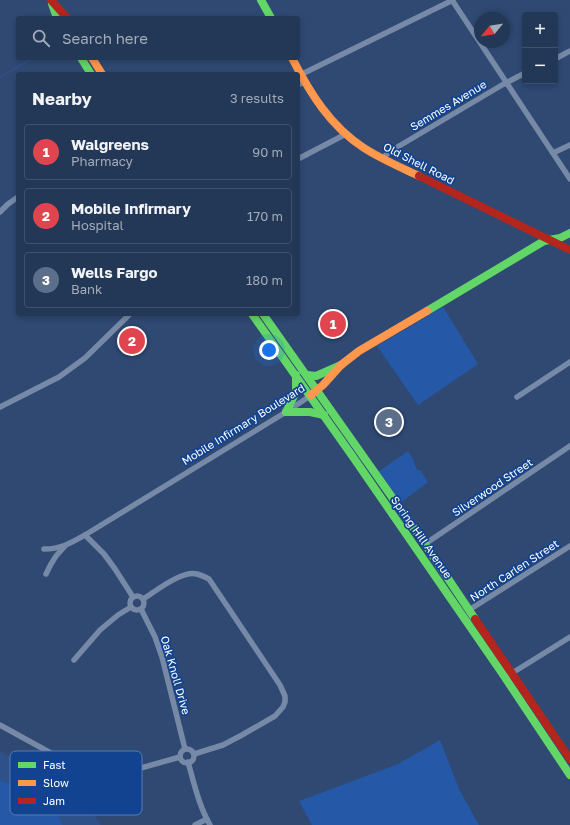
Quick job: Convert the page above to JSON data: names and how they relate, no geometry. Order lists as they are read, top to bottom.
{
  "streets": {
    "main road": ["Old Shell Road", "Mobile Infirmary Boulevard", "Spring Hill Avenue"],
    "street": [
      "Semmes Avenue",
      "Silverwood Street",
      "North Carlen Street",
      "Oak Knoll Drive"
    ]
  },
  "crossings": [
    ["Semmes Avenue", "Old Shell Road"],
    ["Old Shell Road", "Mobile Infirmary Boulevard"],
    ["Mobile Infirmary Boulevard", "Spring Hill Avenue"],
    ["Silverwood Street", "Spring Hill Avenue"],
    ["Spring Hill Avenue", "North Carlen Street"]
  ],
  "legend": ["Fast", "Slow", "Jam"],
  "north": "bottom left",
  "page": {
    "map_buttons": ["+", "−"],
    "search": "Search here",
    "heading": ["Nearby", "3 results"],
    "list": [
      {
        "mark": "1",
        "name": "Walgreens",
        "note": "Pharmacy",
        "value": "90 m"
      },
      {
        "mark": "2",
        "name": "Mobile Infirmary",
        "note": "Hospital",
        "value": "170 m"
      },
      {
        "mark": "3",
        "name": "Wells Fargo",
        "note": "Bank",
        "value": "180 m"
      }
    ],
    "pins": ["1", "2", "3"]
  }
}
